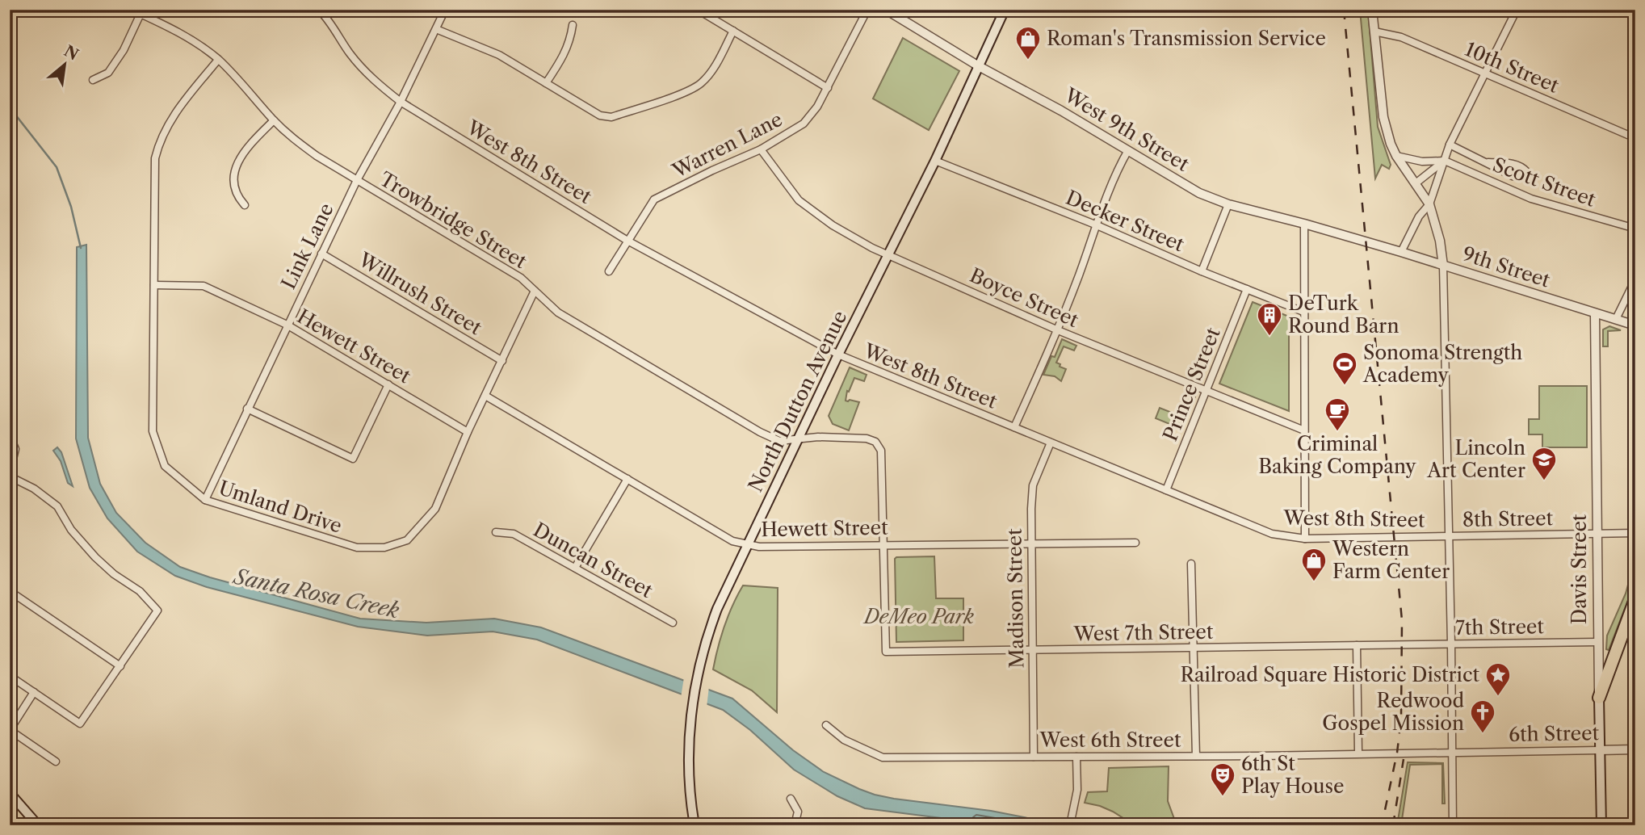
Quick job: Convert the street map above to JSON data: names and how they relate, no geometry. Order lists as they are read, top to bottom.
{
  "streets": {
    "main road": ["North Dutton Avenue", "Davis Street"],
    "street": [
      "10th Street",
      "West 9th Street",
      "Warren Lane",
      "West 8th Street",
      "Scott Street",
      "Trowbridge Street",
      "Decker Street",
      "Link Lane",
      "9th Street",
      "Willrush Street",
      "Boyce Street",
      "Hewett Street",
      "Prince Street",
      "Umland Drive",
      "8th Street",
      "Duncan Street",
      "Madison Street",
      "7th Street",
      "West 7th Street",
      "6th Street",
      "West 6th Street"
    ]
  },
  "crossings": [
    ["West 9th Street", "9th Street"],
    ["West 9th Street", "North Dutton Avenue"],
    ["Warren Lane", "West 8th Street"],
    ["Warren Lane", "Boyce Street"],
    ["West 8th Street", "Link Lane"],
    ["West 8th Street", "Prince Street"],
    ["West 8th Street", "North Dutton Avenue"],
    ["West 8th Street", "8th Street"],
    ["West 8th Street", "Madison Street"],
    ["Trowbridge Street", "Link Lane"],
    ["Trowbridge Street", "Hewett Street"],
    ["Trowbridge Street", "North Dutton Avenue"],
    ["Trowbridge Street", "Umland Drive"],
    ["Trowbridge Street", "West 7th Street"],
    ["Decker Street", "Prince Street"],
    ["Decker Street", "North Dutton Avenue"],
    ["Link Lane", "Willrush Street"],
    ["Link Lane", "Hewett Street"],
    ["Link Lane", "Umland Drive"],
    ["9th Street", "Davis Street"],
    ["Willrush Street", "Umland Drive"],
    ["Boyce Street", "Prince Street"],
    ["Boyce Street", "North Dutton Avenue"],
    ["Hewett Street", "North Dutton Avenue"],
    ["Hewett Street", "Umland Drive"],
    ["Hewett Street", "Madison Street"],
    ["Hewett Street", "West 7th Street"],
    ["8th Street", "Davis Street"],
    ["Davis Street", "7th Street"],
    ["Davis Street", "6th Street"],
    ["Madison Street", "West 7th Street"],
    ["Madison Street", "West 6th Street"],
    ["7th Street", "West 7th Street"],
    ["6th Street", "West 6th Street"]
  ],
  "water": ["Santa Rosa Creek"],
  "parks": ["DeMeo Park"],
  "places": {
    "shop": ["Roman's Transmission Service", "Western Farm Center"],
    "building": ["DeTurk Round Barn"],
    "sports": ["Sonoma Strength Academy"],
    "cafe": ["Criminal Baking Company"],
    "school or university": ["Lincoln Art Center"],
    "place": ["Railroad Square Historic District"],
    "church": ["Redwood Gospel Mission"],
    "theatre": ["6th St Play House"]
  },
  "north": "top right"
}
